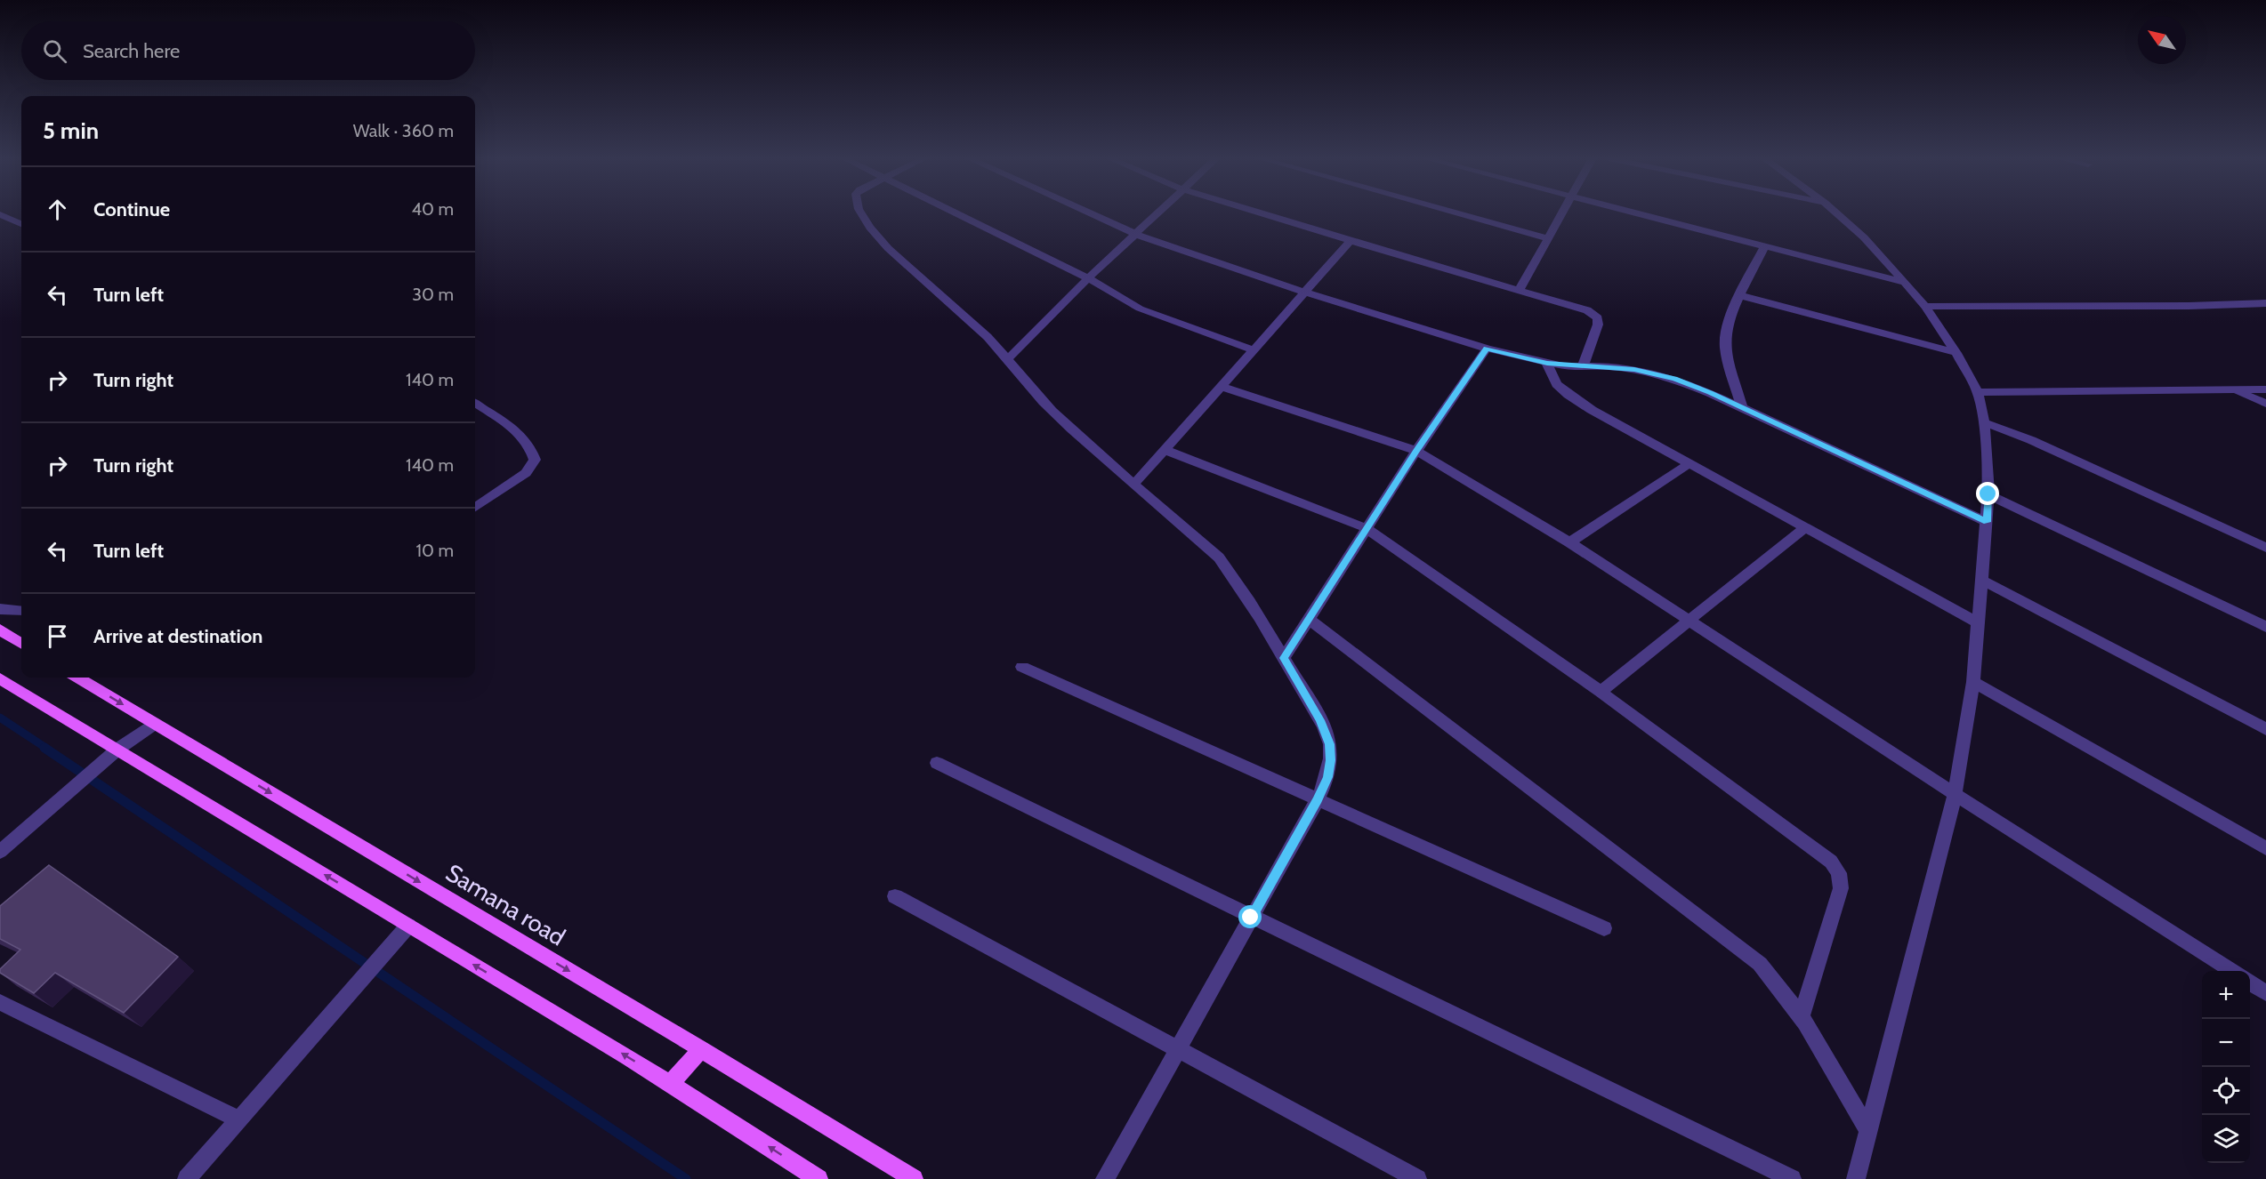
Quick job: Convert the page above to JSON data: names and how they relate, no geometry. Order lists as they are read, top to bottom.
{
  "streets": {
    "main road": ["Samana road"]
  },
  "north": "top left",
  "page": {
    "search": "Search here",
    "heading": ["5 min", "Walk · 360 m"],
    "list": [
      ["Continue", "40 m"],
      ["Turn left", "30 m"],
      ["Turn right", "140 m"],
      ["Turn right", "140 m"],
      ["Turn left", "10 m"],
      "Arrive at destination"
    ],
    "map_buttons": ["+", "−"]
  }
}
